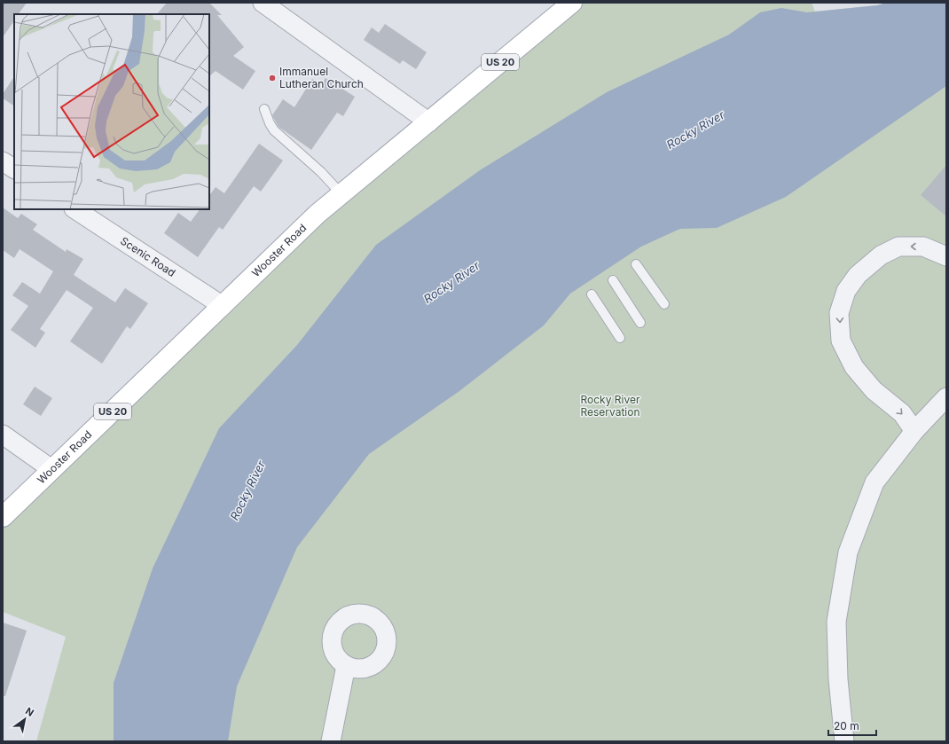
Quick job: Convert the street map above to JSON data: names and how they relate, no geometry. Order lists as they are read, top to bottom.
{
  "streets": {
    "main road": ["US 20", "Wooster Road"],
    "street": ["Scenic Road"]
  },
  "crossings": [
    ["Wooster Road", "Scenic Road"]
  ],
  "water": ["Rocky River"],
  "parks": ["Rocky River Reservation"],
  "places": ["Immanuel Lutheran Church"],
  "scale_bar": "20 m",
  "north": "top right"
}
